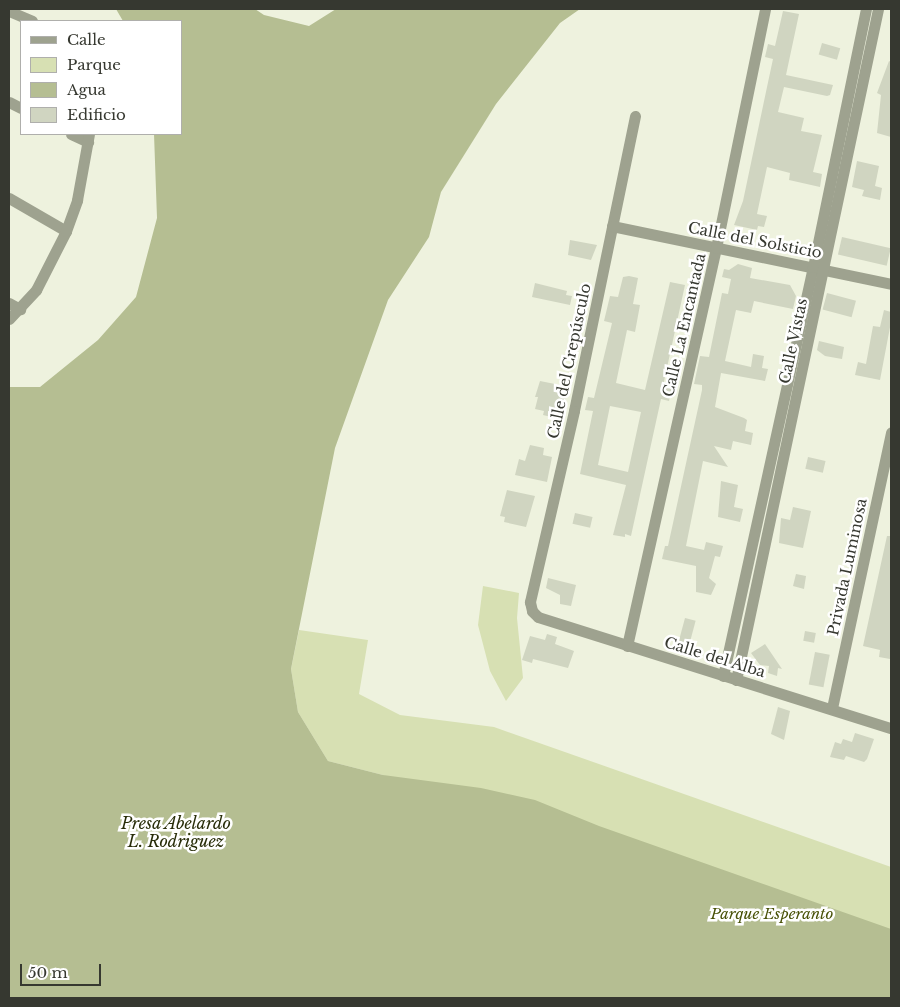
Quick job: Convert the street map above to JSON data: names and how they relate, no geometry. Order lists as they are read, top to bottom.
{
  "streets": {
    "street": [
      "Calle del Solsticio",
      "Calle La Encantada",
      "Calle Vistas",
      "Calle del Crepúsculo",
      "Privada Luminosa",
      "Calle del Alba"
    ]
  },
  "crossings": [
    ["Calle del Solsticio", "Calle La Encantada"],
    ["Calle del Solsticio", "Calle Vistas"],
    ["Calle del Solsticio", "Calle del Crepúsculo"],
    ["Calle La Encantada", "Calle del Alba"],
    ["Calle Vistas", "Calle del Alba"],
    ["Calle del Crepúsculo", "Calle del Alba"],
    ["Privada Luminosa", "Calle del Alba"]
  ],
  "water": ["Presa Abelardo L. Rodriguez"],
  "parks": ["Parque Esperanto"],
  "legend": [
    "Calle",
    "Parque",
    "Agua",
    "Edificio"
  ],
  "scale_bar": "50 m"
}
